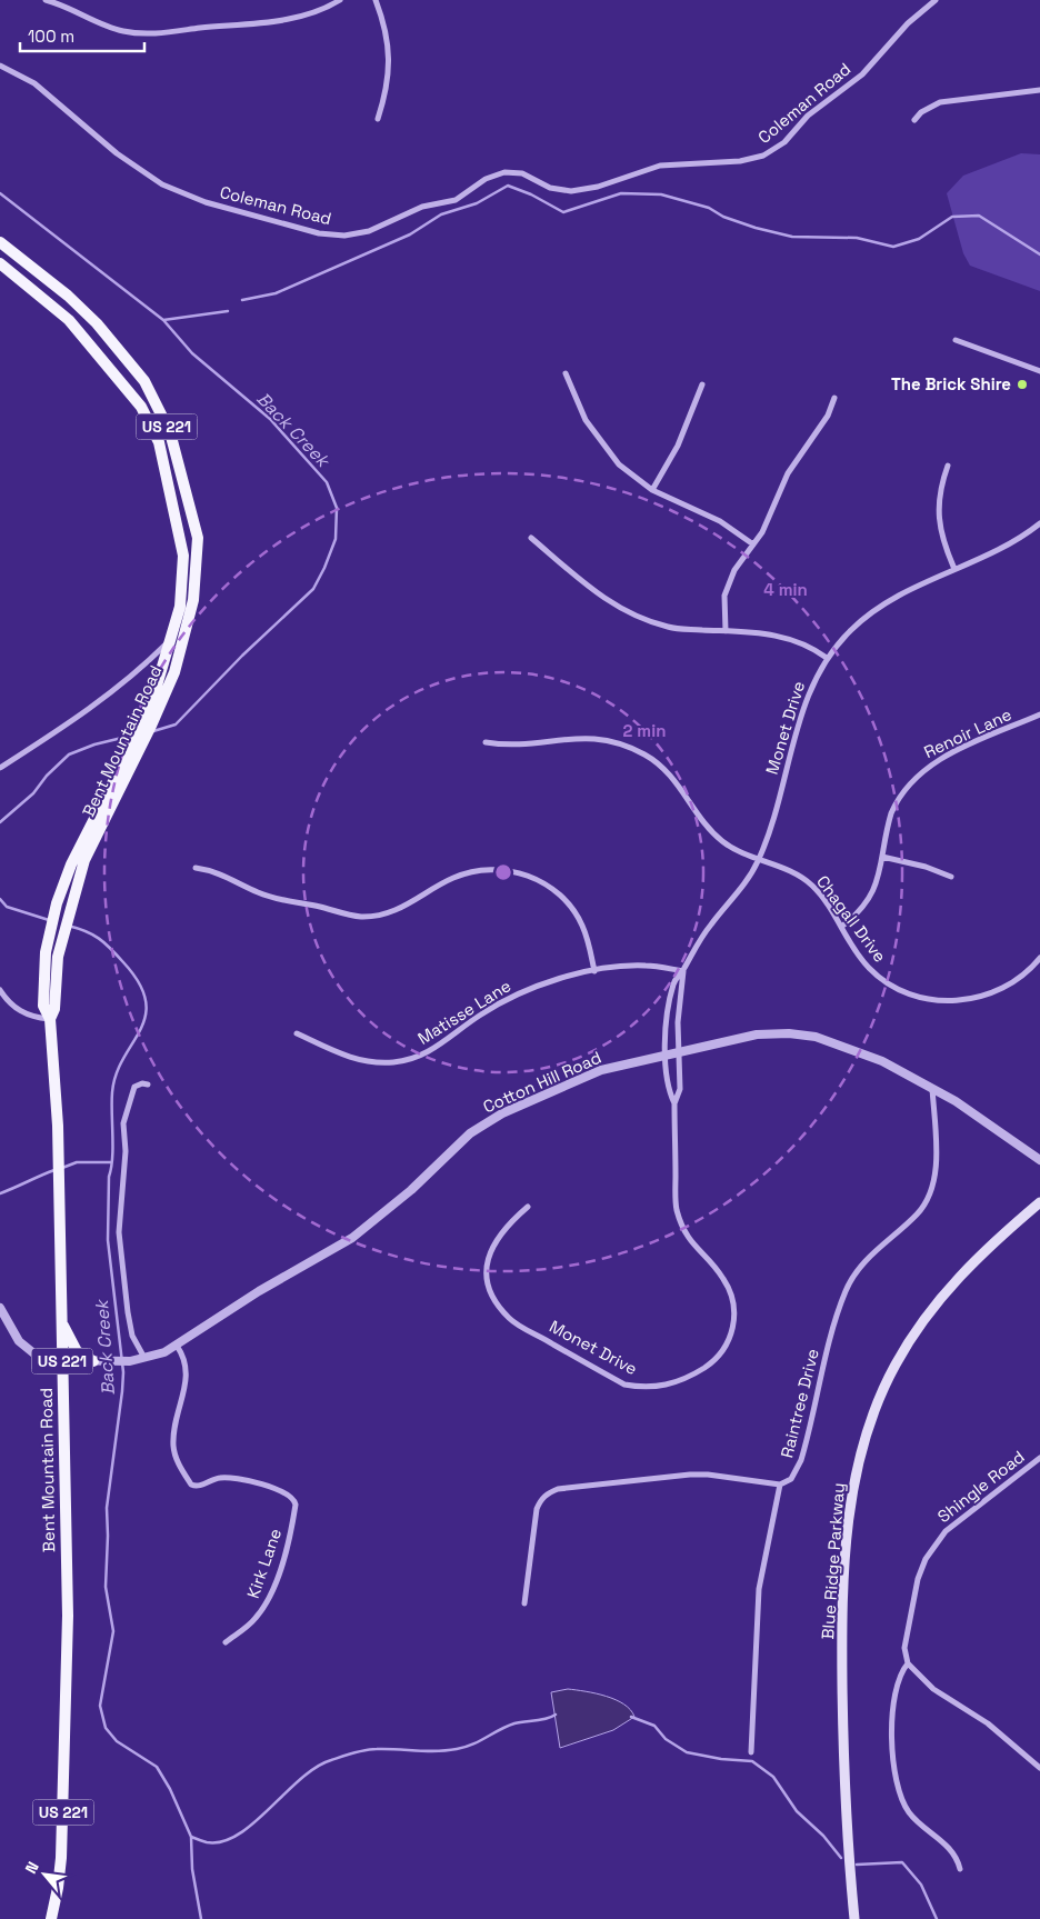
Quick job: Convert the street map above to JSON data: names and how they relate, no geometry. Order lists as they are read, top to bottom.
{
  "streets": {
    "main road": ["US 221", "Bent Mountain Road", "Blue Ridge Parkway"],
    "street": [
      "Coleman Road",
      "Monet Drive",
      "Renoir Lane",
      "Chagall Drive",
      "Matisse Lane",
      "Cotton Hill Road",
      "Raintree Drive",
      "Shingle Road",
      "Kirk Lane"
    ]
  },
  "crossings": [
    ["Monet Drive", "Chagall Drive"],
    ["Monet Drive", "Matisse Lane"],
    ["Monet Drive", "Cotton Hill Road"],
    ["Renoir Lane", "Chagall Drive"],
    ["Bent Mountain Road", "Cotton Hill Road"],
    ["Cotton Hill Road", "Raintree Drive"],
    ["Cotton Hill Road", "Kirk Lane"]
  ],
  "water": ["Back Creek"],
  "places": ["The Brick Shire"],
  "scale_bar": "100 m",
  "north": "top left",
  "rings": ["4 min", "2 min"]
}
